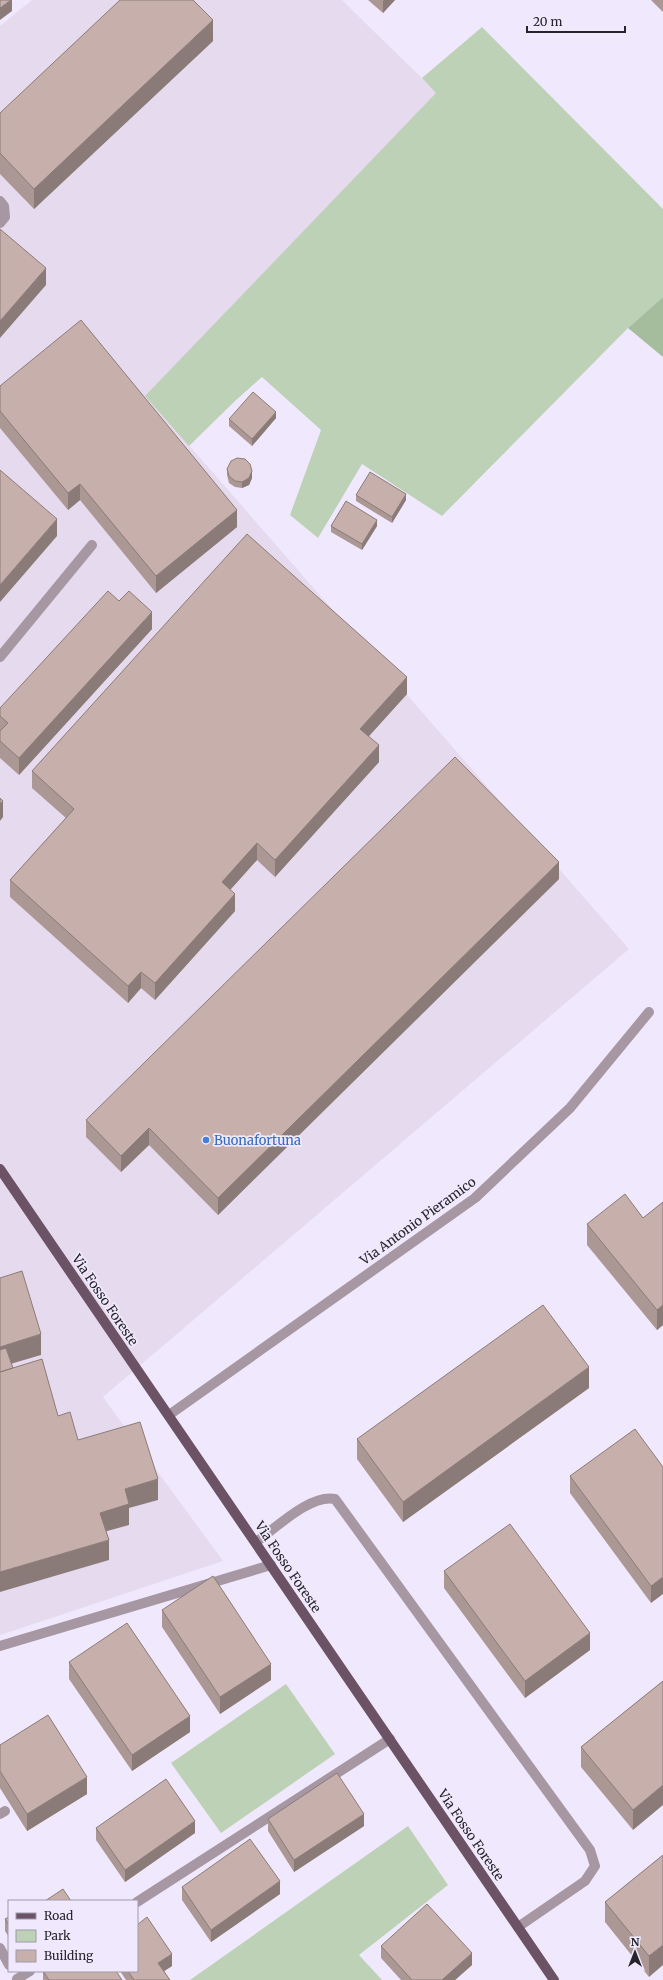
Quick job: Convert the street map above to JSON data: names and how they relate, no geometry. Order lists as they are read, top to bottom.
{
  "streets": {
    "main road": ["Via Fosso Foreste"],
    "street": ["Via Antonio Pieramico"]
  },
  "crossings": [
    ["Via Antonio Pieramico", "Via Fosso Foreste"]
  ],
  "places": ["Buonafortuna"],
  "legend": ["Road", "Park", "Building"],
  "scale_bar": "20 m",
  "north": "top"
}
